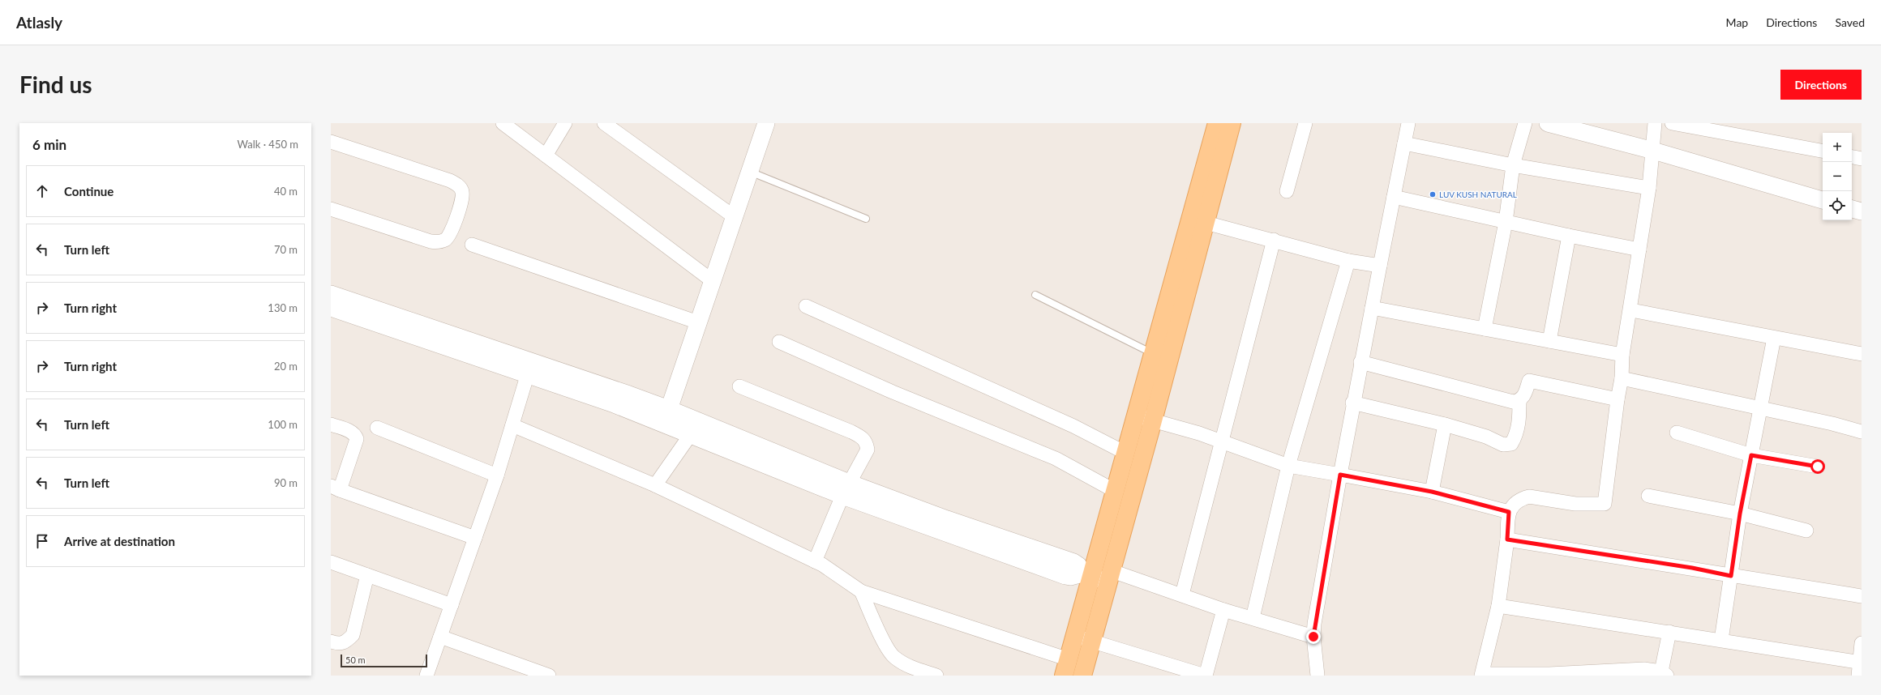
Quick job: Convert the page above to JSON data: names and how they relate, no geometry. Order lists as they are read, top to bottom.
{
  "places": ["LUV KUSH NATURAL"],
  "scale_bar": "50 m",
  "page": {
    "header": "Atlasly",
    "nav": ["Map", "Directions", "Saved"],
    "buttons": "Directions",
    "title": "Find us",
    "heading": ["6 min", "Walk · 450 m"],
    "map_buttons": ["+", "−"],
    "list": [
      ["Continue", "40 m"],
      ["Turn left", "70 m"],
      ["Turn right", "130 m"],
      ["Turn right", "20 m"],
      ["Turn left", "100 m"],
      ["Turn left", "90 m"],
      "Arrive at destination"
    ],
    "scale": "50 m"
  }
}
